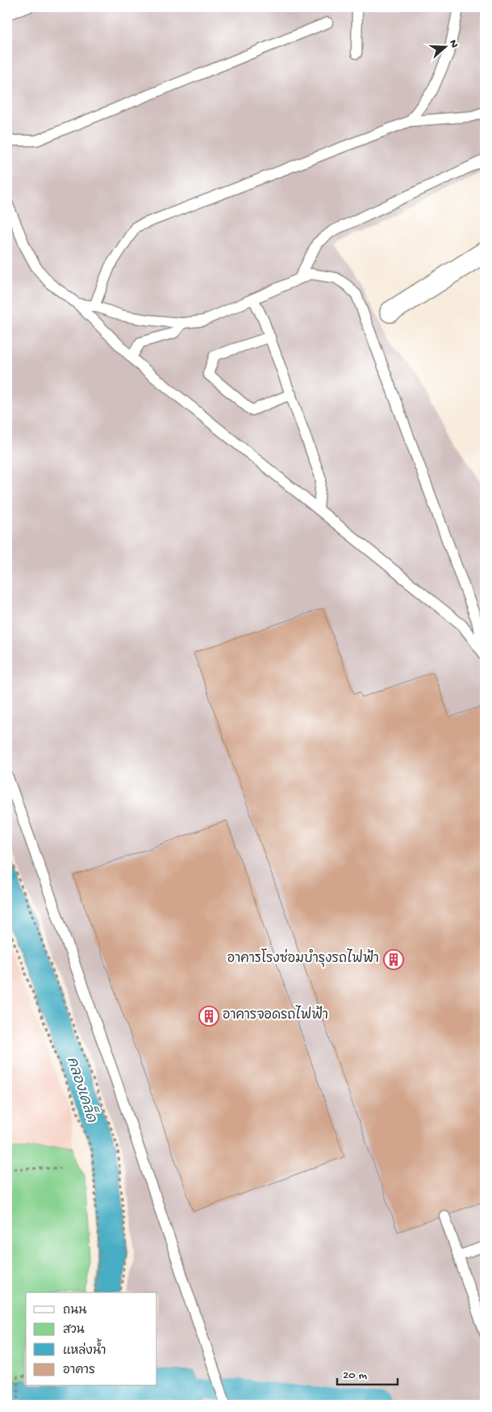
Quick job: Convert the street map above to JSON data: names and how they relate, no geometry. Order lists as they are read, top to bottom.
{
  "water": ["คลองเคล็ด"],
  "places": {
    "building": ["อาคารโรงซ่อมบำรุงรถไฟฟ้า", "อาคารจอดรถไฟฟ้า"]
  },
  "legend": [
    "ถนน",
    "สวน",
    "แหล่งน้ำ",
    "อาคาร"
  ],
  "scale_bar": "20 m",
  "north": "right"
}
